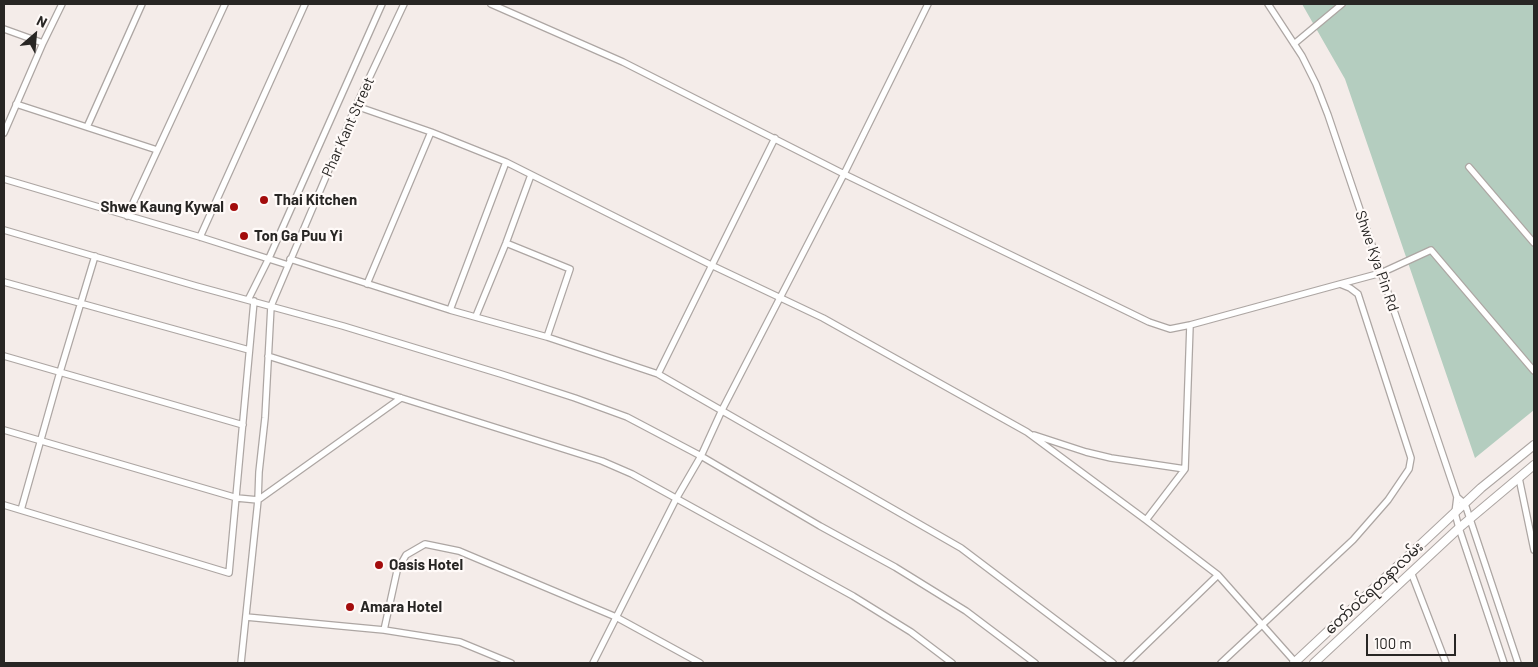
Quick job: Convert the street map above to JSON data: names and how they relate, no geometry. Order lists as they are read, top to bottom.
{
  "streets": {
    "main road": ["တော်ဝင်ရတနာလမ်း"],
    "street": ["Phar Kant Street", "Shwe Kya Pin Rd"]
  },
  "crossings": [
    ["Shwe Kya Pin Rd", "တော်ဝင်ရတနာလမ်း"]
  ],
  "places": [
    "Thai Kitchen",
    "Shwe Kaung Kywal",
    "Ton Ga Puu Yi",
    "Oasis Hotel",
    "Amara Hotel"
  ],
  "scale_bar": "100 m",
  "north": "top right"
}
